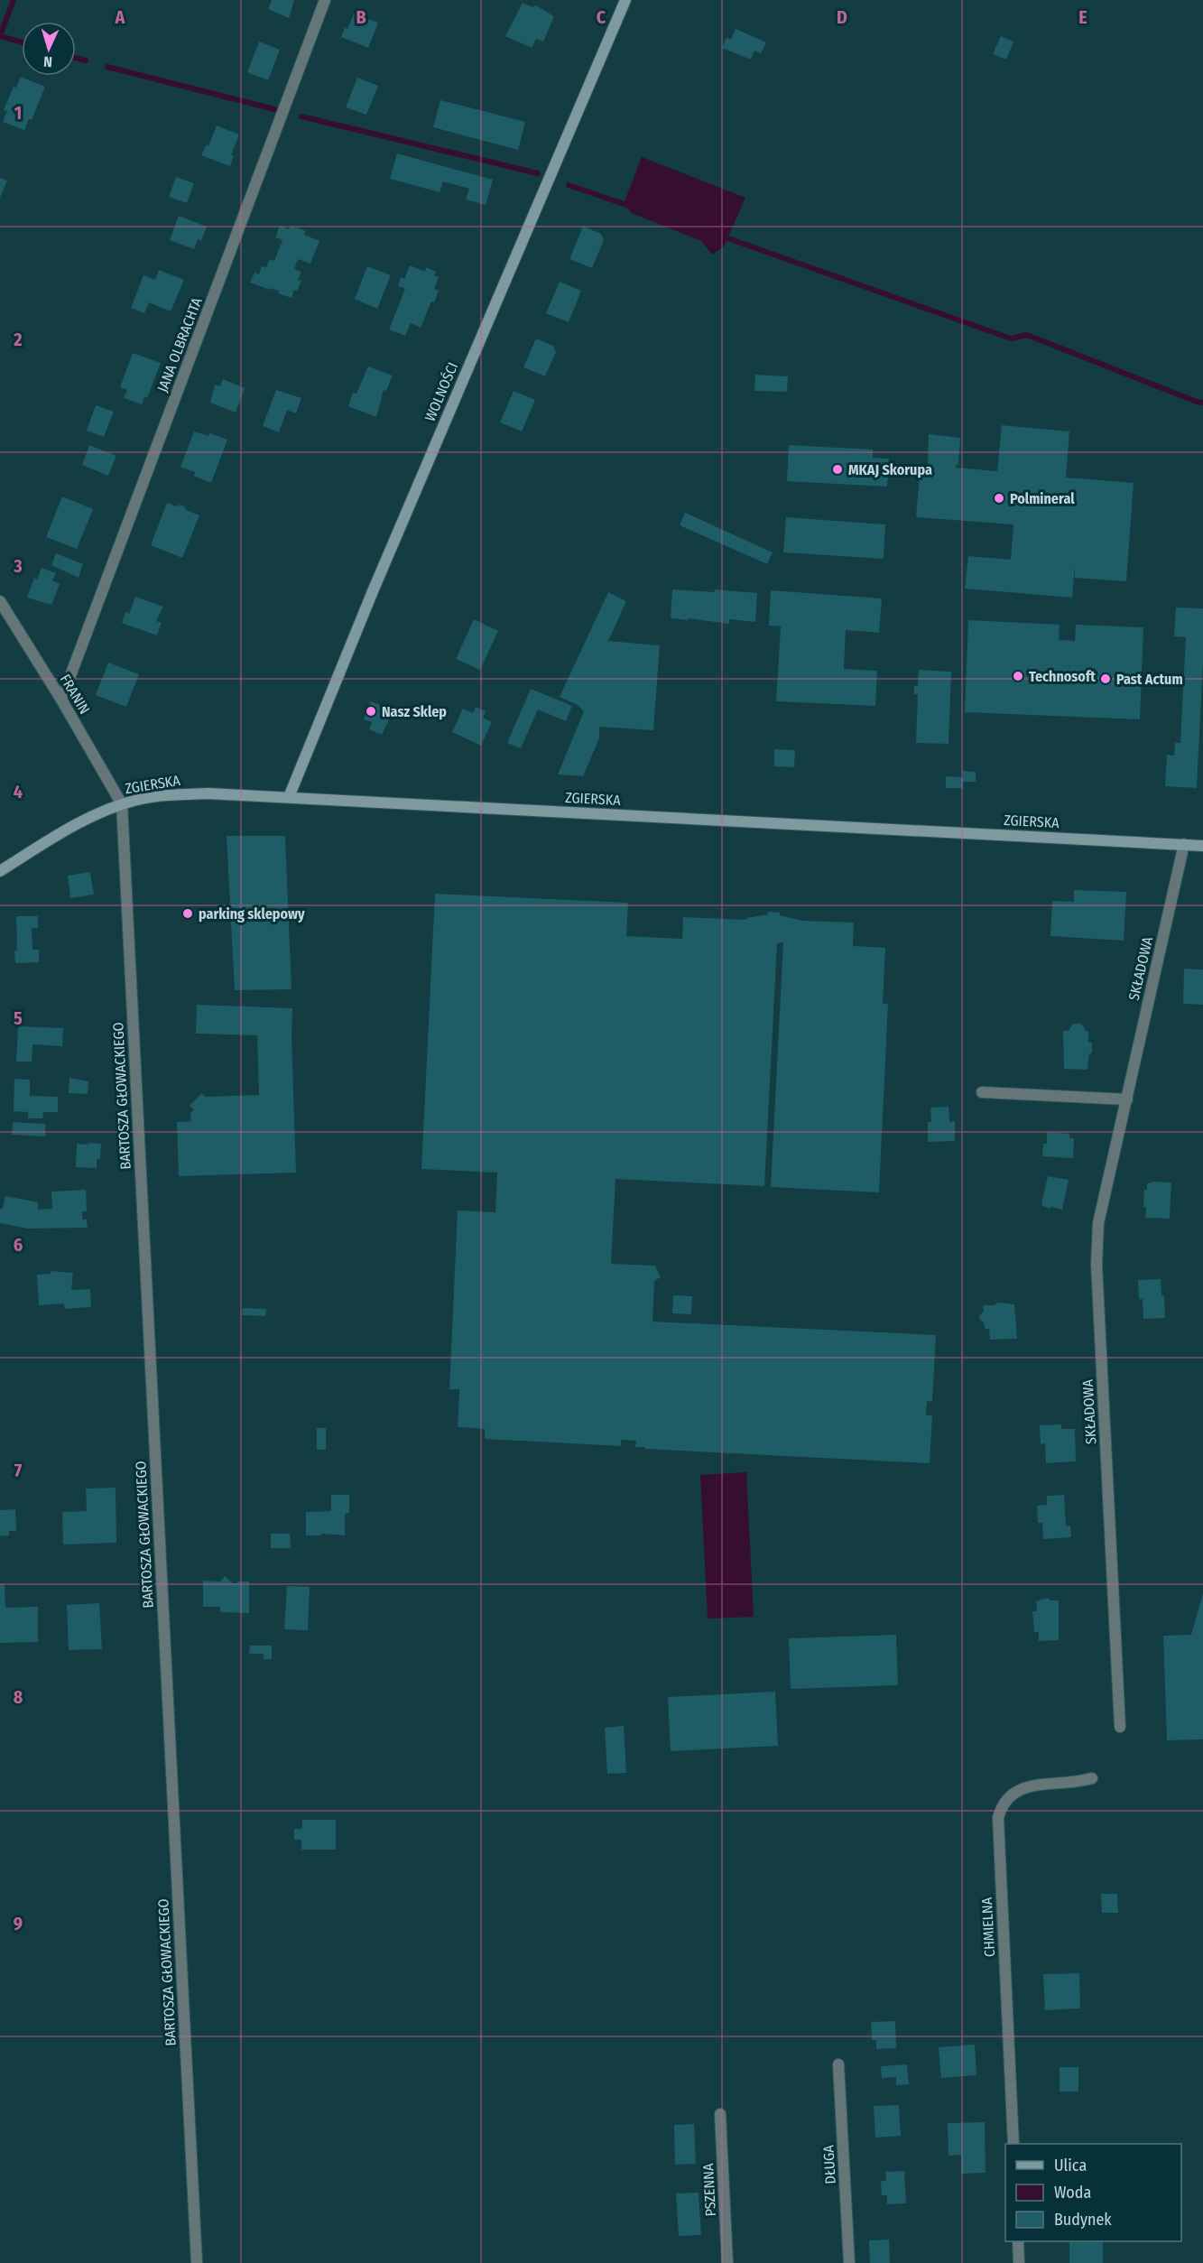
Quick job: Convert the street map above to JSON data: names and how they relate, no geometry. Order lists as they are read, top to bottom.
{
  "streets": {
    "main road": ["WOLNOŚCI", "ZGIERSKA"],
    "street": [
      "JANA OLBRACHTA",
      "FRANIN",
      "SKŁADOWA",
      "BARTOSZA GŁOWACKIEGO",
      "CHMIELNA",
      "DŁUGA",
      "PSZENNA"
    ]
  },
  "crossings": [
    ["JANA OLBRACHTA", "FRANIN"],
    ["WOLNOŚCI", "ZGIERSKA"],
    ["FRANIN", "ZGIERSKA"],
    ["FRANIN", "BARTOSZA GŁOWACKIEGO"],
    ["ZGIERSKA", "SKŁADOWA"],
    ["ZGIERSKA", "BARTOSZA GŁOWACKIEGO"]
  ],
  "places": [
    "MKAJ Skorupa",
    "Polmineral",
    "Technosoft",
    "Past Actum",
    "Nasz Sklep",
    "parking sklepowy"
  ],
  "legend": ["Ulica", "Woda", "Budynek"],
  "north": "bottom",
  "grid": {
    "columns": [
      "A",
      "B",
      "C",
      "D",
      "E"
    ],
    "rows": [
      "1",
      "2",
      "3",
      "4",
      "5",
      "6",
      "7",
      "8",
      "9"
    ]
  }
}
